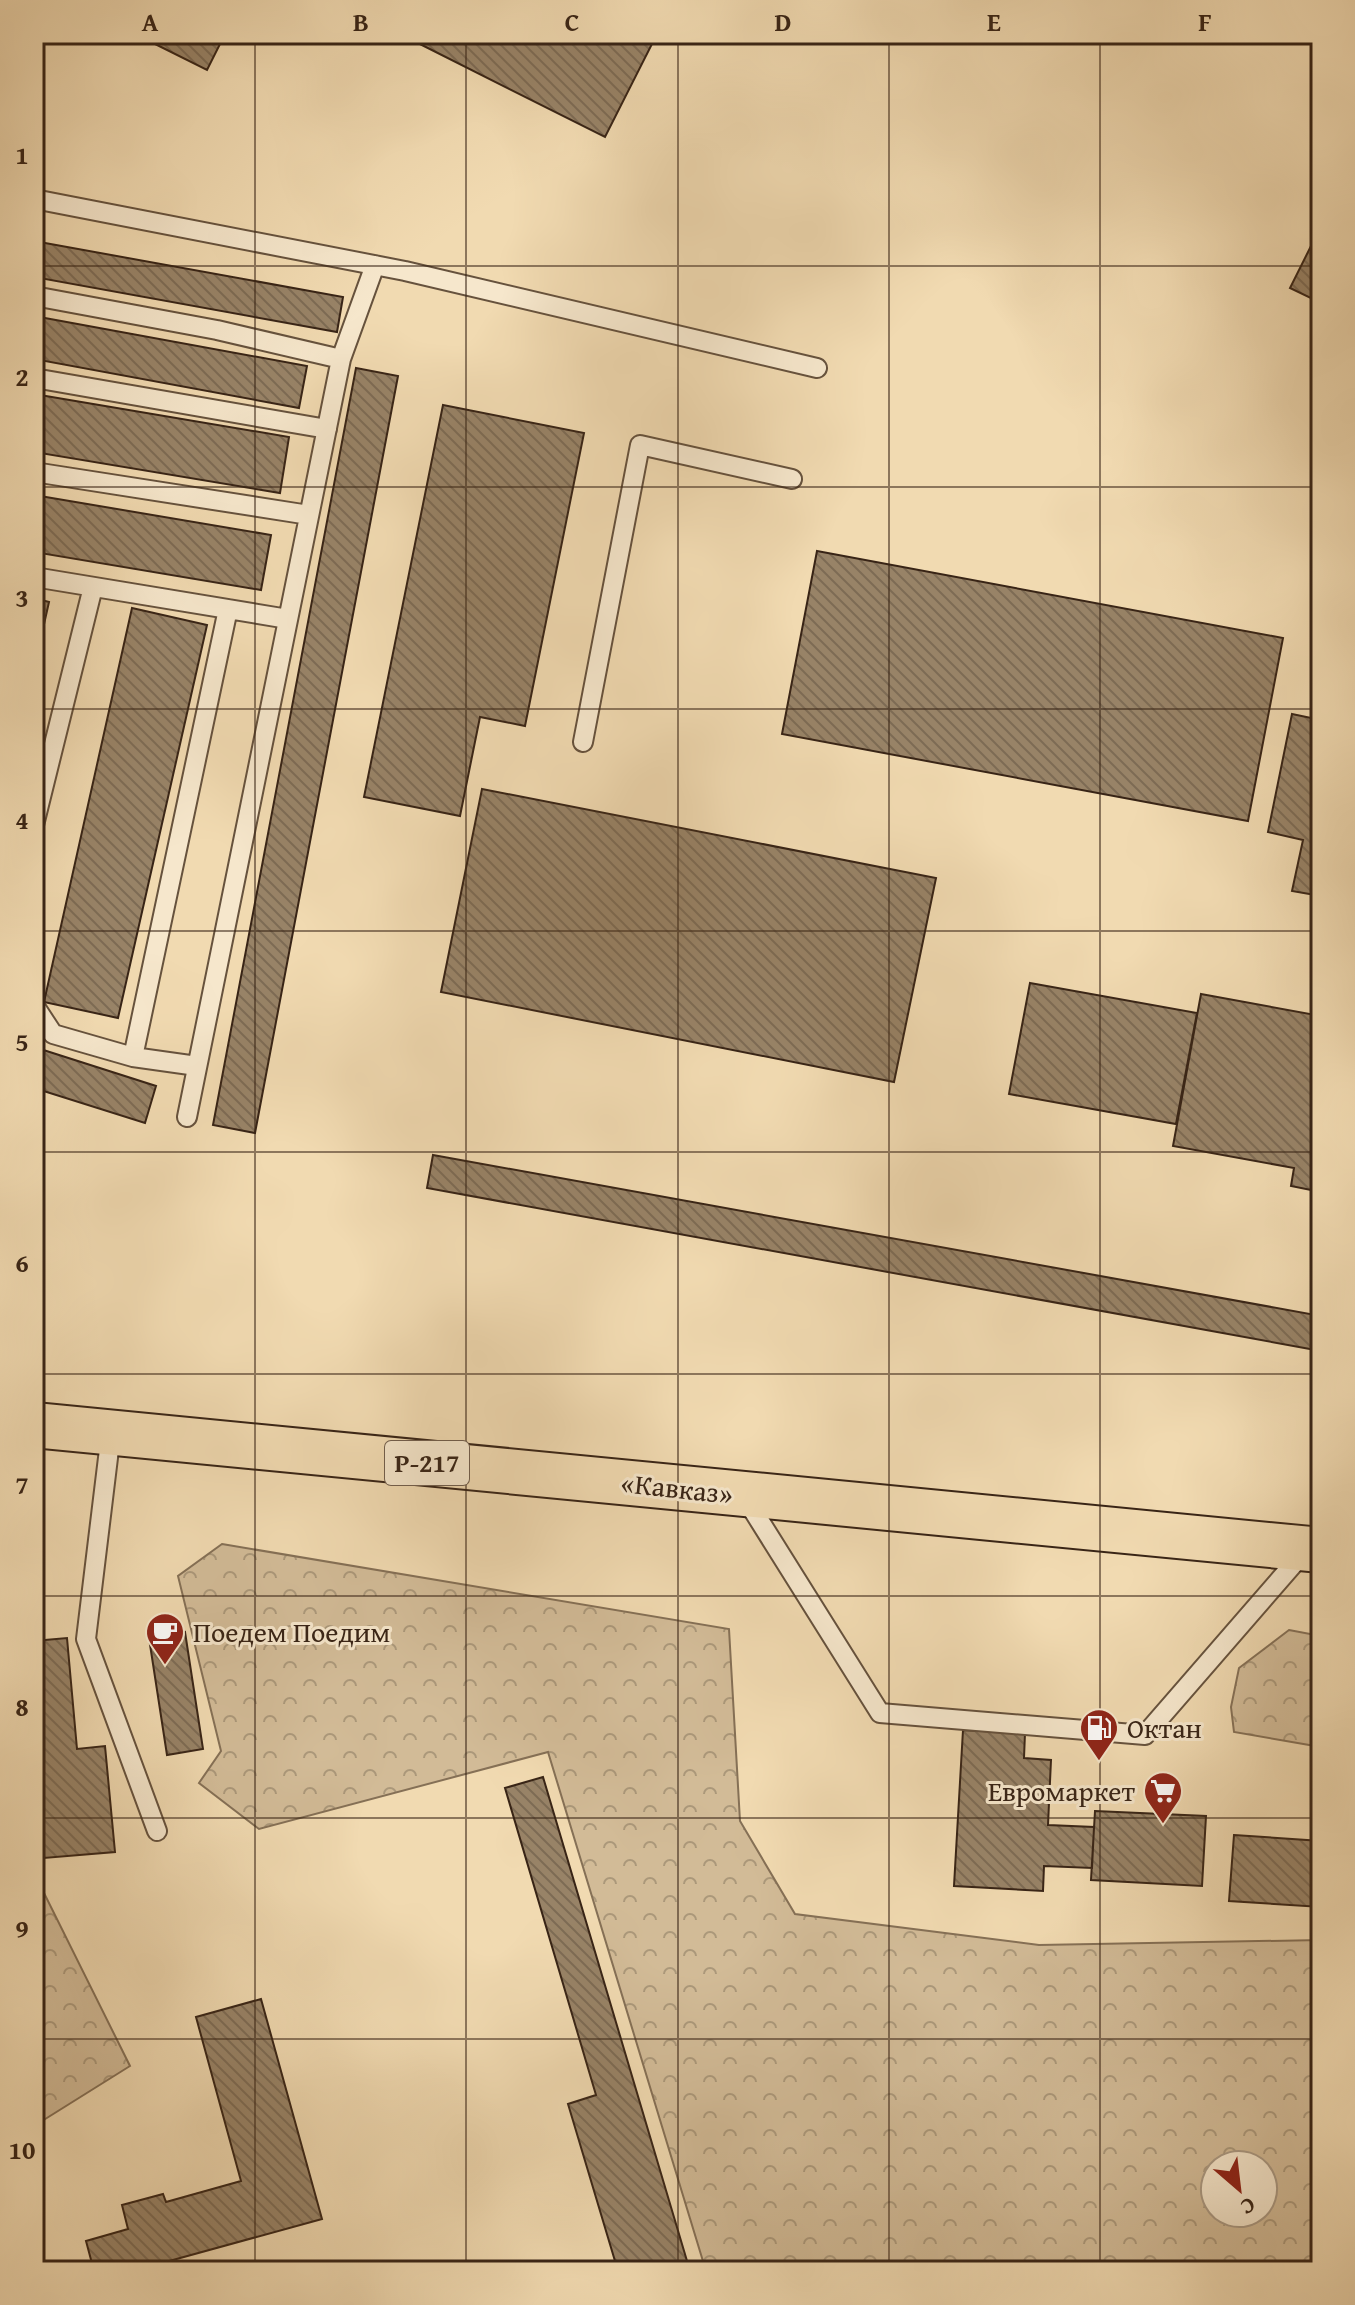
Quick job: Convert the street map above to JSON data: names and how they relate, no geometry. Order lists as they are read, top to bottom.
{
  "streets": {
    "highway": ["Р-217", "«Кавказ»"]
  },
  "places": {
    "cafe": ["Поедем Поедим"],
    "fuel station": ["Октан"],
    "supermarket": ["Евромаркет"]
  },
  "north": "bottom right",
  "grid": {
    "columns": [
      "A",
      "B",
      "C",
      "D",
      "E",
      "F"
    ],
    "rows": [
      "1",
      "2",
      "3",
      "4",
      "5",
      "6",
      "7",
      "8",
      "9",
      "10"
    ]
  }
}
